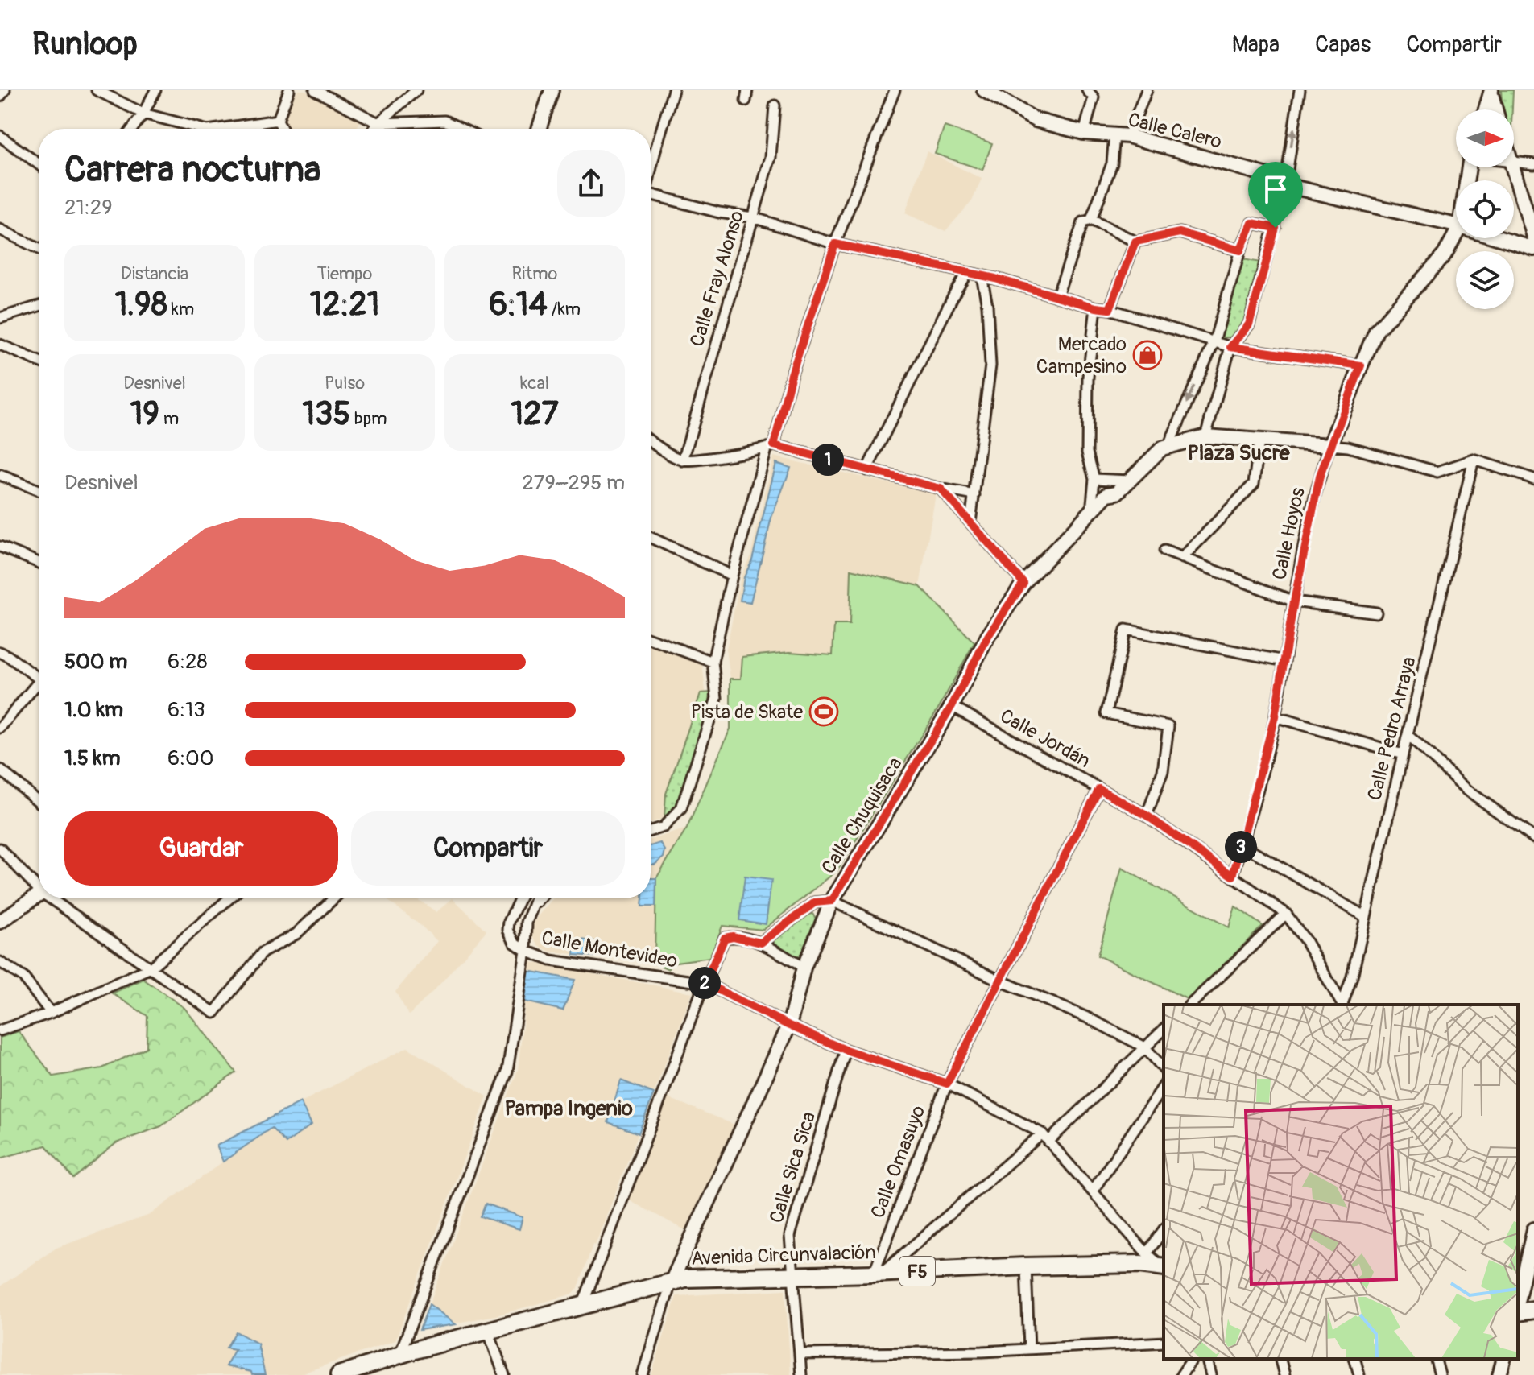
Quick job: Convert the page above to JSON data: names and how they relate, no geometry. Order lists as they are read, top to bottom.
{
  "streets": {
    "highway": ["Avenida Circunvalación", "F5"],
    "main road": ["Calle Calero", "Calle Hoyos", "Calle Chuquisaca"],
    "street": [
      "Calle Fray Alonso",
      "Calle Pedro Arraya",
      "Calle Jordán",
      "Calle Montevideo",
      "Calle Omasuyo",
      "Calle Sica Sica"
    ]
  },
  "crossings": [
    ["Calle Hoyos", "Calle Jordán"],
    ["Calle Jordán", "Calle Chuquisaca"],
    ["Calle Jordán", "Calle Omasuyo"],
    ["Calle Chuquisaca", "Calle Montevideo"],
    ["Calle Chuquisaca", "Avenida Circunvalación"],
    ["Calle Montevideo", "Calle Omasuyo"],
    ["Calle Montevideo", "Calle Sica Sica"],
    ["Calle Montevideo", "Avenida Circunvalación"],
    ["Calle Omasuyo", "Avenida Circunvalación"],
    ["Calle Sica Sica", "Avenida Circunvalación"]
  ],
  "districts": ["Plaza Sucre", "Pampa Ingenio"],
  "places": {
    "shop": ["Mercado Campesino"],
    "sports": ["Pista de Skate"]
  },
  "north": "right",
  "page": {
    "header": "Runloop",
    "nav": ["Mapa", "Capas", "Compartir"],
    "heading": ["Carrera nocturna", "21:29"],
    "stats": [
      ["Distancia", "1.98 km"],
      ["Tiempo", "12:21"],
      ["Ritmo", "6:14 /km"],
      ["Desnivel", "19 m"],
      ["Pulso", "135 bpm"],
      ["kcal", "127"]
    ],
    "pins": ["1", "3", "2"],
    "chart": ["Desnivel", "279–295 m"],
    "list": [
      {
        "name": "500 m",
        "note": "6:28"
      },
      {
        "name": "1.0 km",
        "note": "6:13"
      },
      {
        "name": "1.5 km",
        "note": "6:00"
      }
    ],
    "buttons": ["Guardar", "Compartir"]
  }
}
